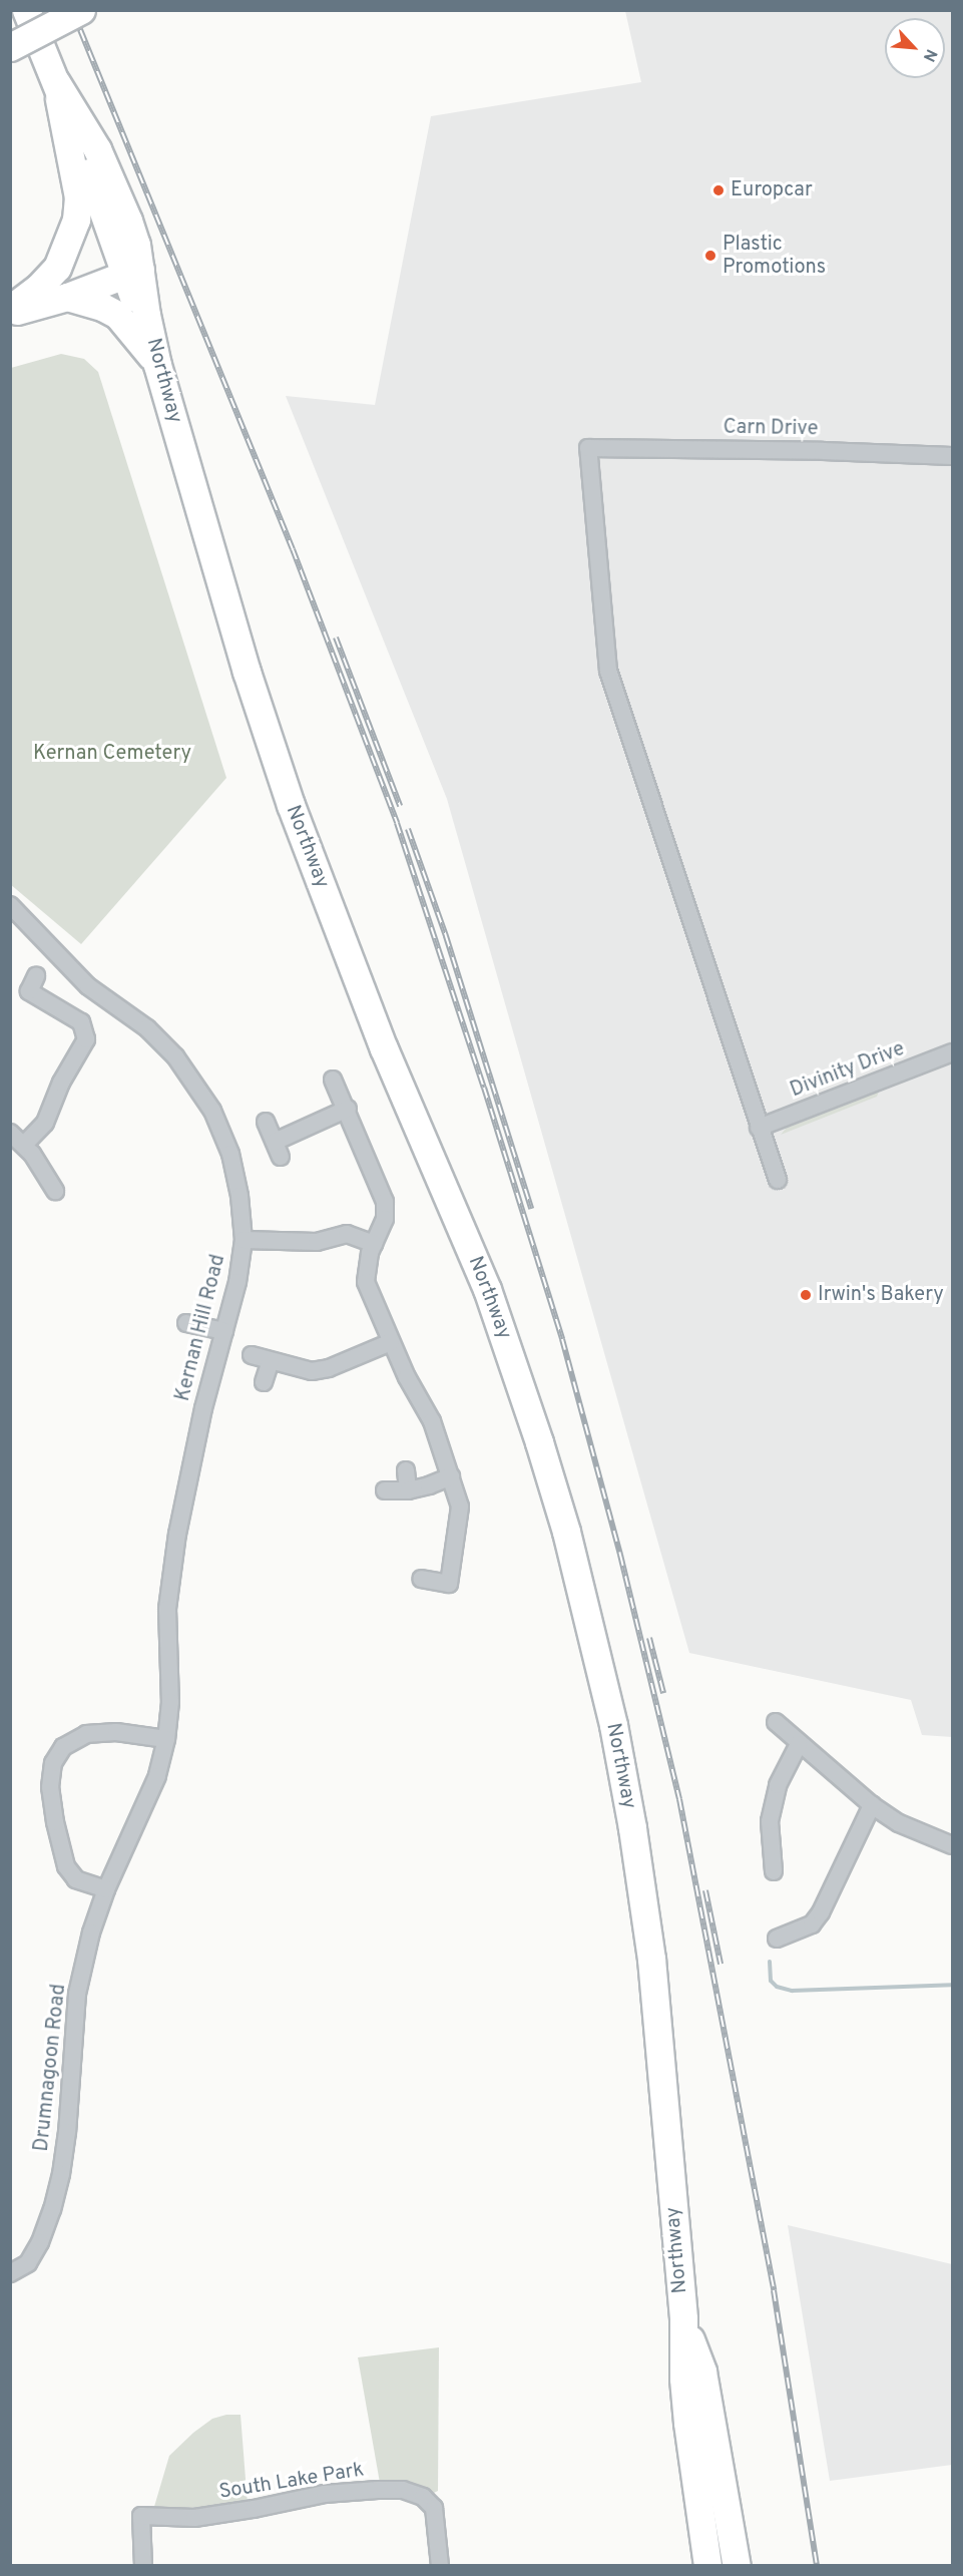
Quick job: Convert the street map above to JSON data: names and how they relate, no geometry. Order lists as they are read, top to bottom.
{
  "streets": {
    "highway": ["Northway"],
    "street": [
      "Carn Drive",
      "Divinity Drive",
      "Kernan Hill Road",
      "Drumnagoon Road",
      "South Lake Park"
    ]
  },
  "crossings": [
    ["Carn Drive", "Divinity Drive"],
    ["Kernan Hill Road", "Drumnagoon Road"]
  ],
  "parks": ["Kernan Cemetery"],
  "places": ["Europcar", "Plastic Promotions", "Irwin's Bakery"],
  "north": "bottom right"
}
